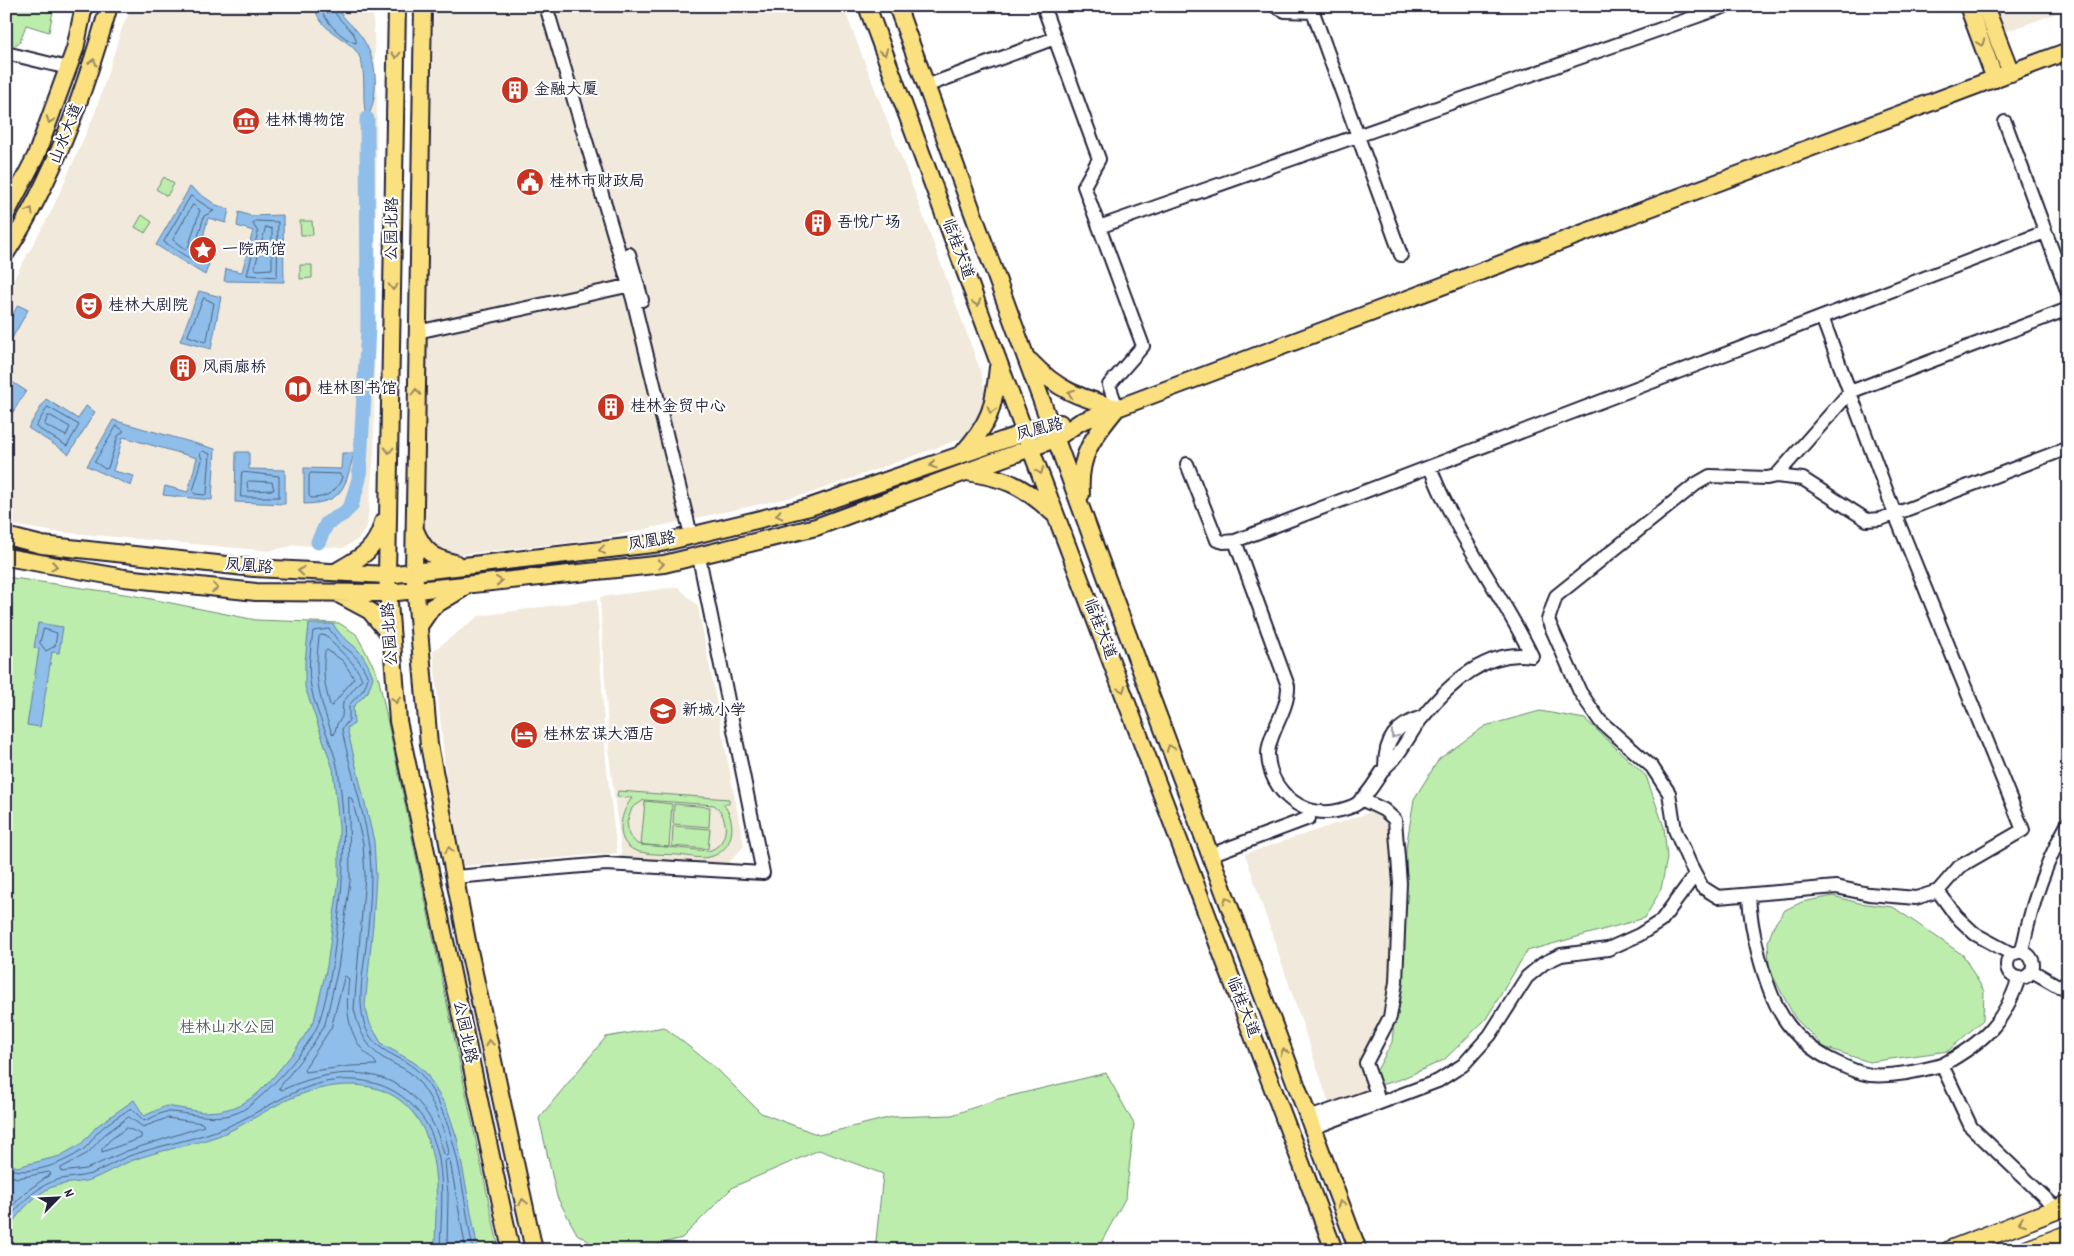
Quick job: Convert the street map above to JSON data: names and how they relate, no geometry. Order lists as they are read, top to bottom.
{
  "streets": {
    "main road": [
      "山水大道",
      "公园北路",
      "临桂大道",
      "凤凰路"
    ]
  },
  "crossings": [
    ["公园北路", "凤凰路"],
    ["临桂大道", "凤凰路"]
  ],
  "parks": ["桂林山水公园"],
  "places": {
    "building": [
      "金融大厦",
      "吾悦广场",
      "风雨廊桥",
      "桂林金贸中心"
    ],
    "museum": ["桂林博物馆"],
    "public building": ["桂林市财政局"],
    "place": ["一院两馆"],
    "theatre": ["桂林大剧院"],
    "library": ["桂林图书馆"],
    "school or university": ["新城小学"],
    "hotel": ["桂林宏谋大酒店"]
  },
  "north": "top right"
}
